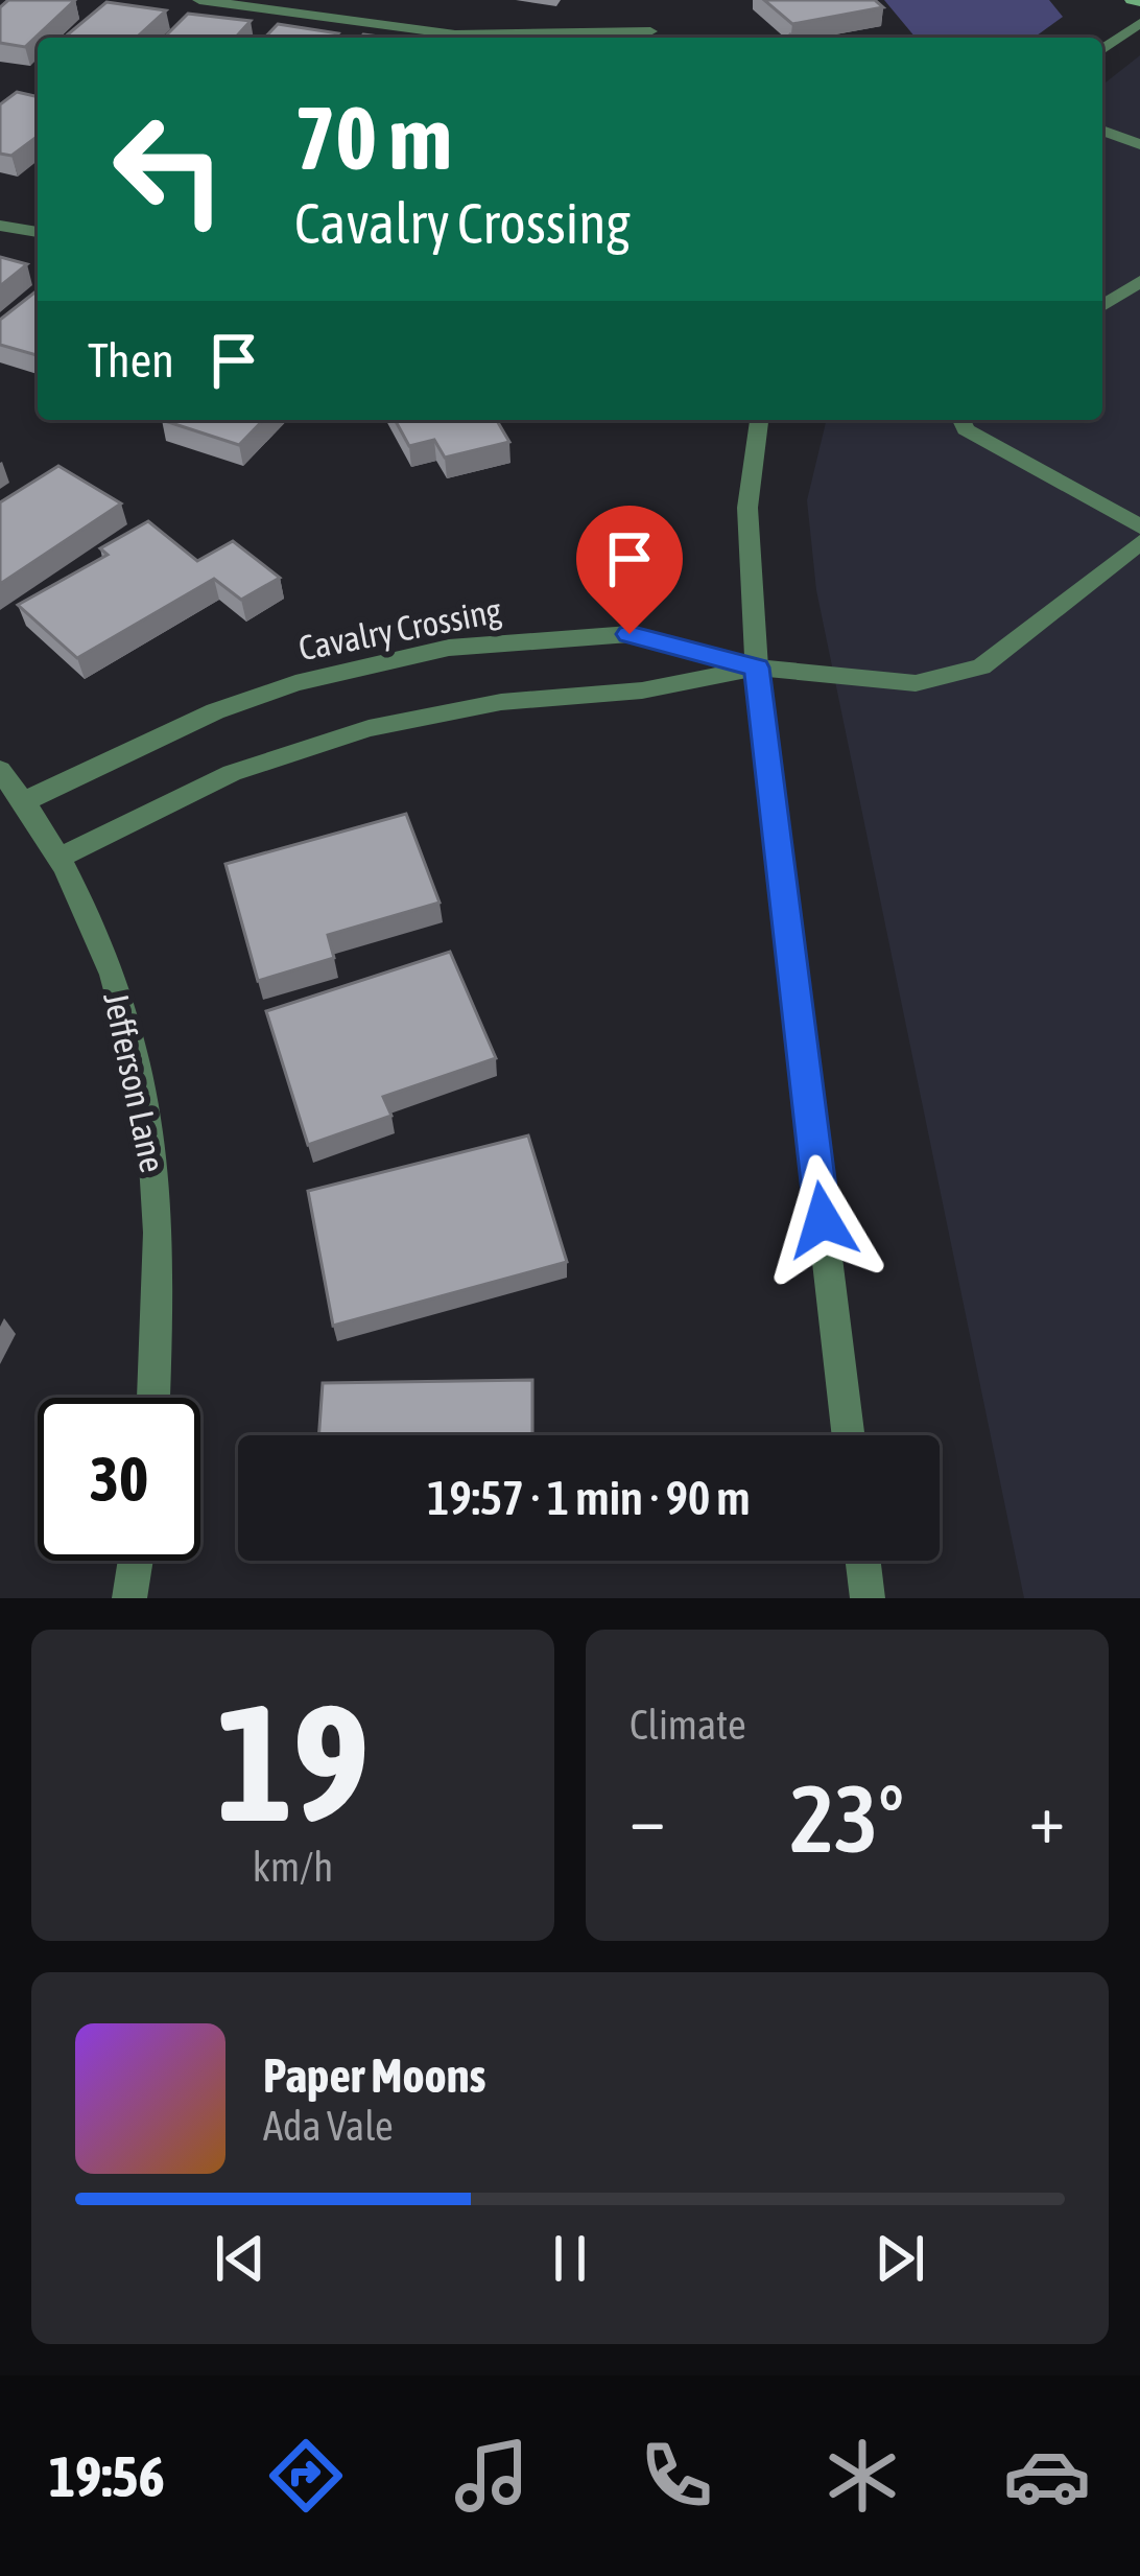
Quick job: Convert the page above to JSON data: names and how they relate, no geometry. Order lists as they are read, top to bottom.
{
  "streets": {
    "street": ["Cavalry Crossing", "Jefferson Lane"]
  },
  "crossings": [
    ["Cavalry Crossing", "Jefferson Lane"]
  ],
  "page": {
    "turn": ["70 m", "Cavalry Crossing"],
    "then": "Then",
    "limit": "30",
    "trip": "19:57 · 1 min · 90 m",
    "tile": [
      ["19", "km/h"],
      "Climate"
    ],
    "heat": ["−", "23°", "+"],
    "song": ["Paper Moons", "Ada Vale"],
    "tabs": "19:56"
  }
}
